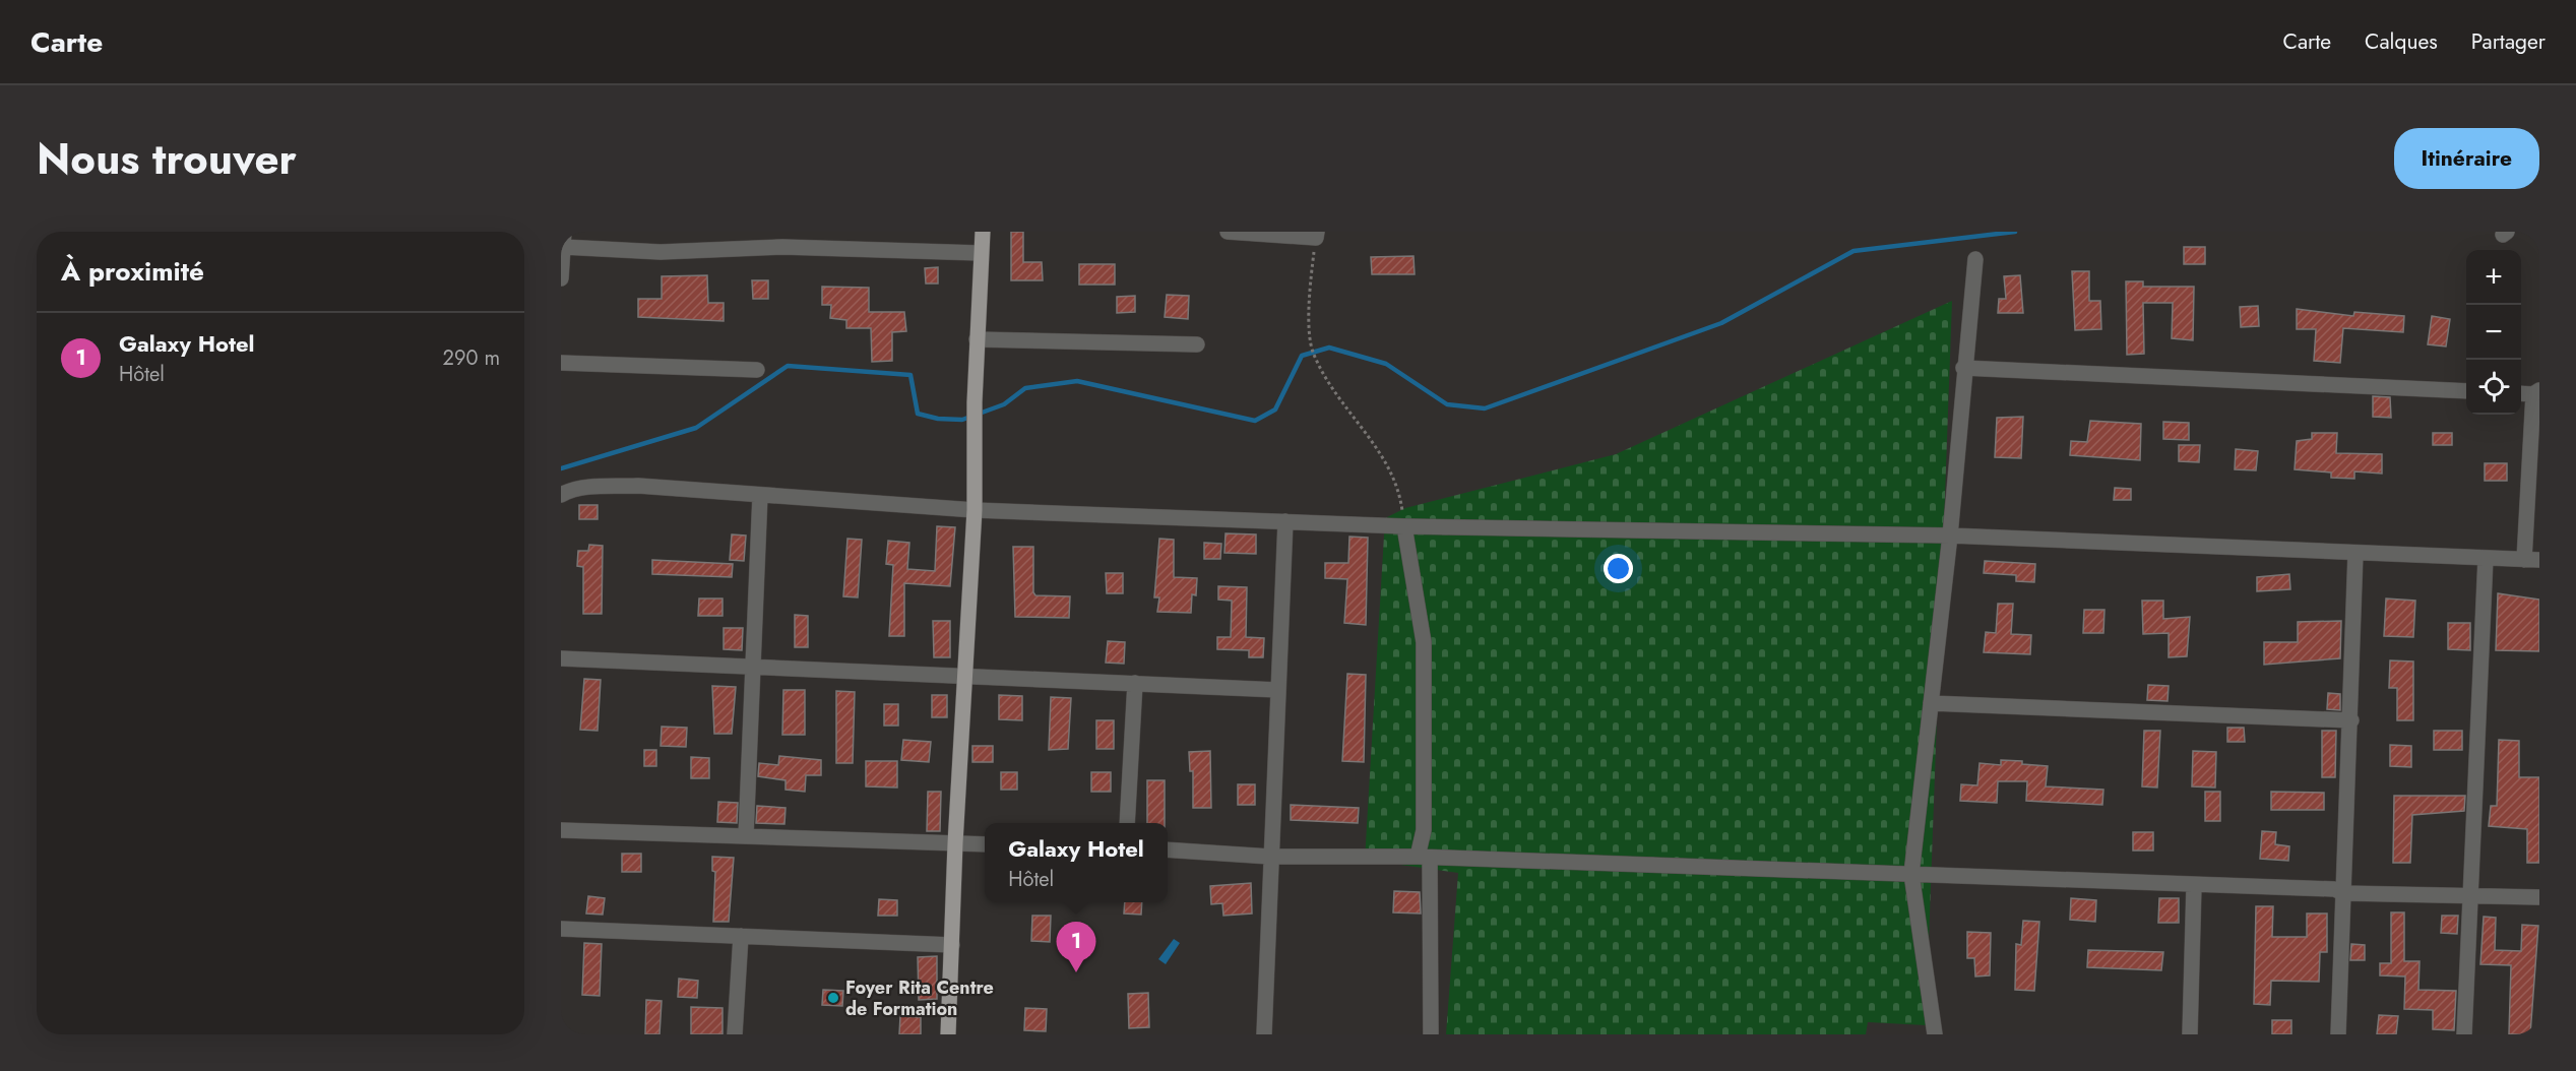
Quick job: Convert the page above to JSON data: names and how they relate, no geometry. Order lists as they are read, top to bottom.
{
  "places": ["Foyer Rita Centre de Formation"],
  "page": {
    "header": "Carte",
    "nav": ["Carte", "Calques", "Partager"],
    "title": "Nous trouver",
    "buttons": "Itinéraire",
    "heading": "À proximité",
    "map_buttons": ["+", "−"],
    "list": [
      {
        "mark": "1",
        "name": "Galaxy Hotel",
        "note": "Hôtel",
        "value": "290 m"
      }
    ],
    "popup": ["Galaxy Hotel", "Hôtel"],
    "pins": "1"
  }
}
